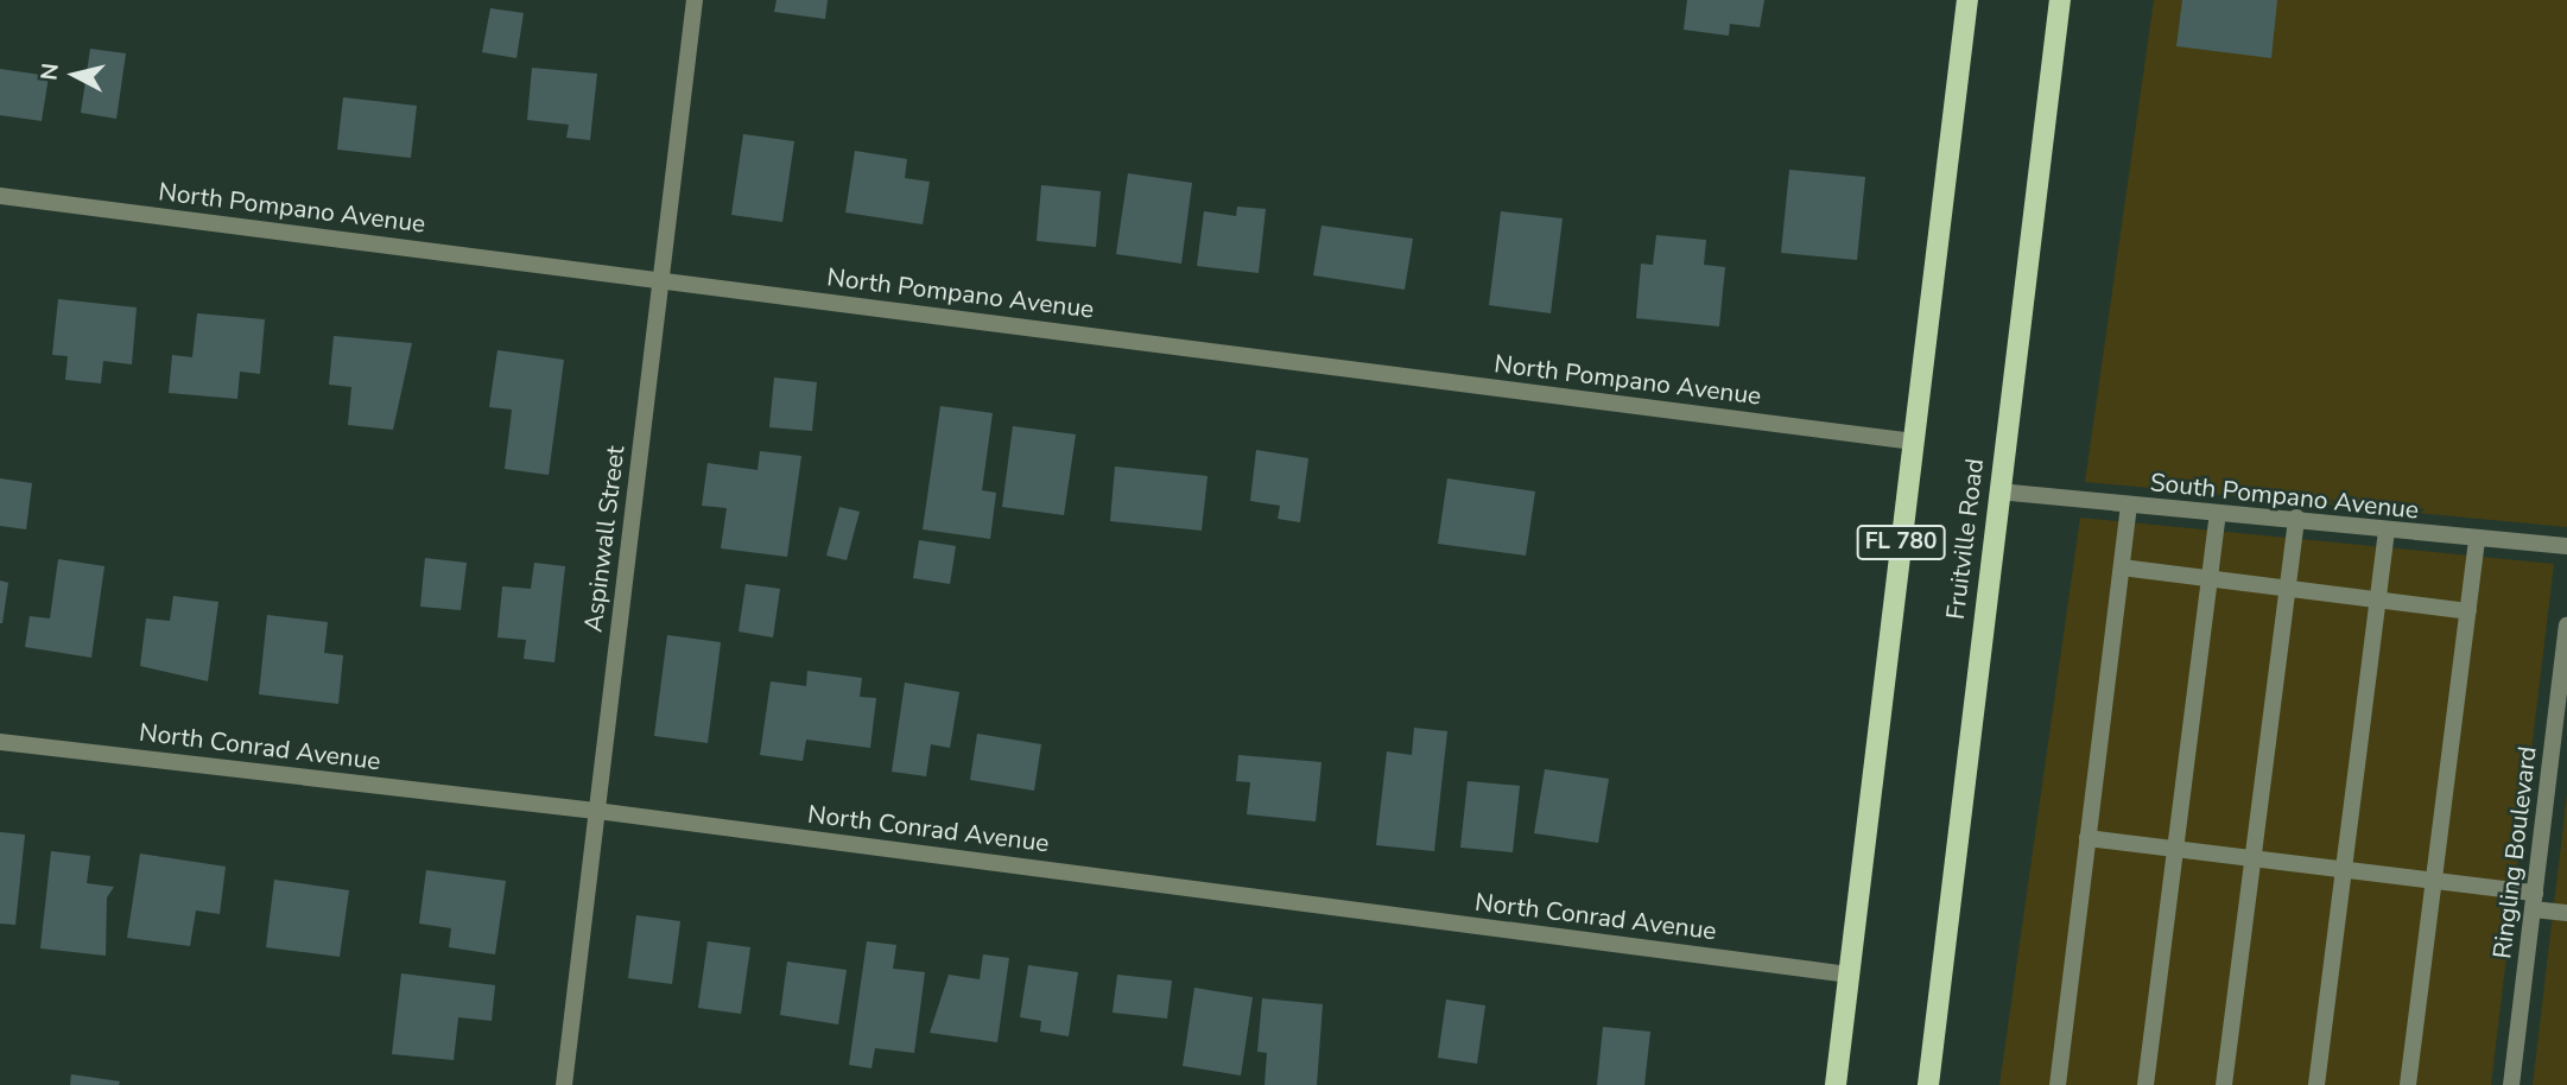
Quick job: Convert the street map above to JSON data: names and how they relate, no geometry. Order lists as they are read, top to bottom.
{
  "streets": {
    "main road": ["Fruitville Road", "FL 780"],
    "street": [
      "North Pompano Avenue",
      "South Pompano Avenue",
      "Aspinwall Street",
      "North Conrad Avenue",
      "Ringling Boulevard"
    ]
  },
  "crossings": [
    ["North Pompano Avenue", "Aspinwall Street"],
    ["North Pompano Avenue", "FL 780"],
    ["South Pompano Avenue", "Fruitville Road"],
    ["Aspinwall Street", "North Conrad Avenue"],
    ["FL 780", "North Conrad Avenue"]
  ],
  "north": "left"
}
